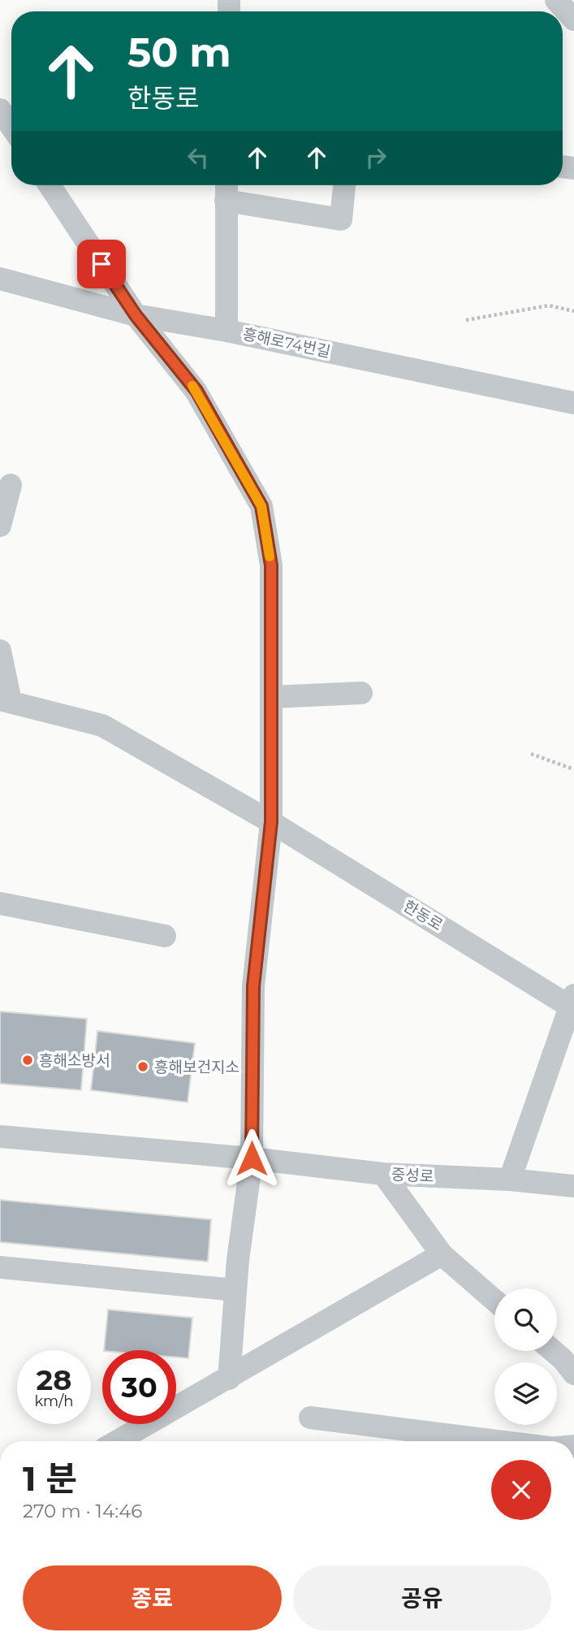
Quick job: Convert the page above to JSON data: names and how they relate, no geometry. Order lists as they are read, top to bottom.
{
  "streets": {
    "street": ["흥해로74번길", "한동로", "중성로"]
  },
  "places": ["흥해소방서", "흥해보건지소"],
  "page": {
    "turn": ["50 m", "한동로"],
    "speed": "28 km/h",
    "limit": "30",
    "heading": ["1 분", "270 m · 14:46"],
    "buttons": ["종료", "공유"]
  }
}
